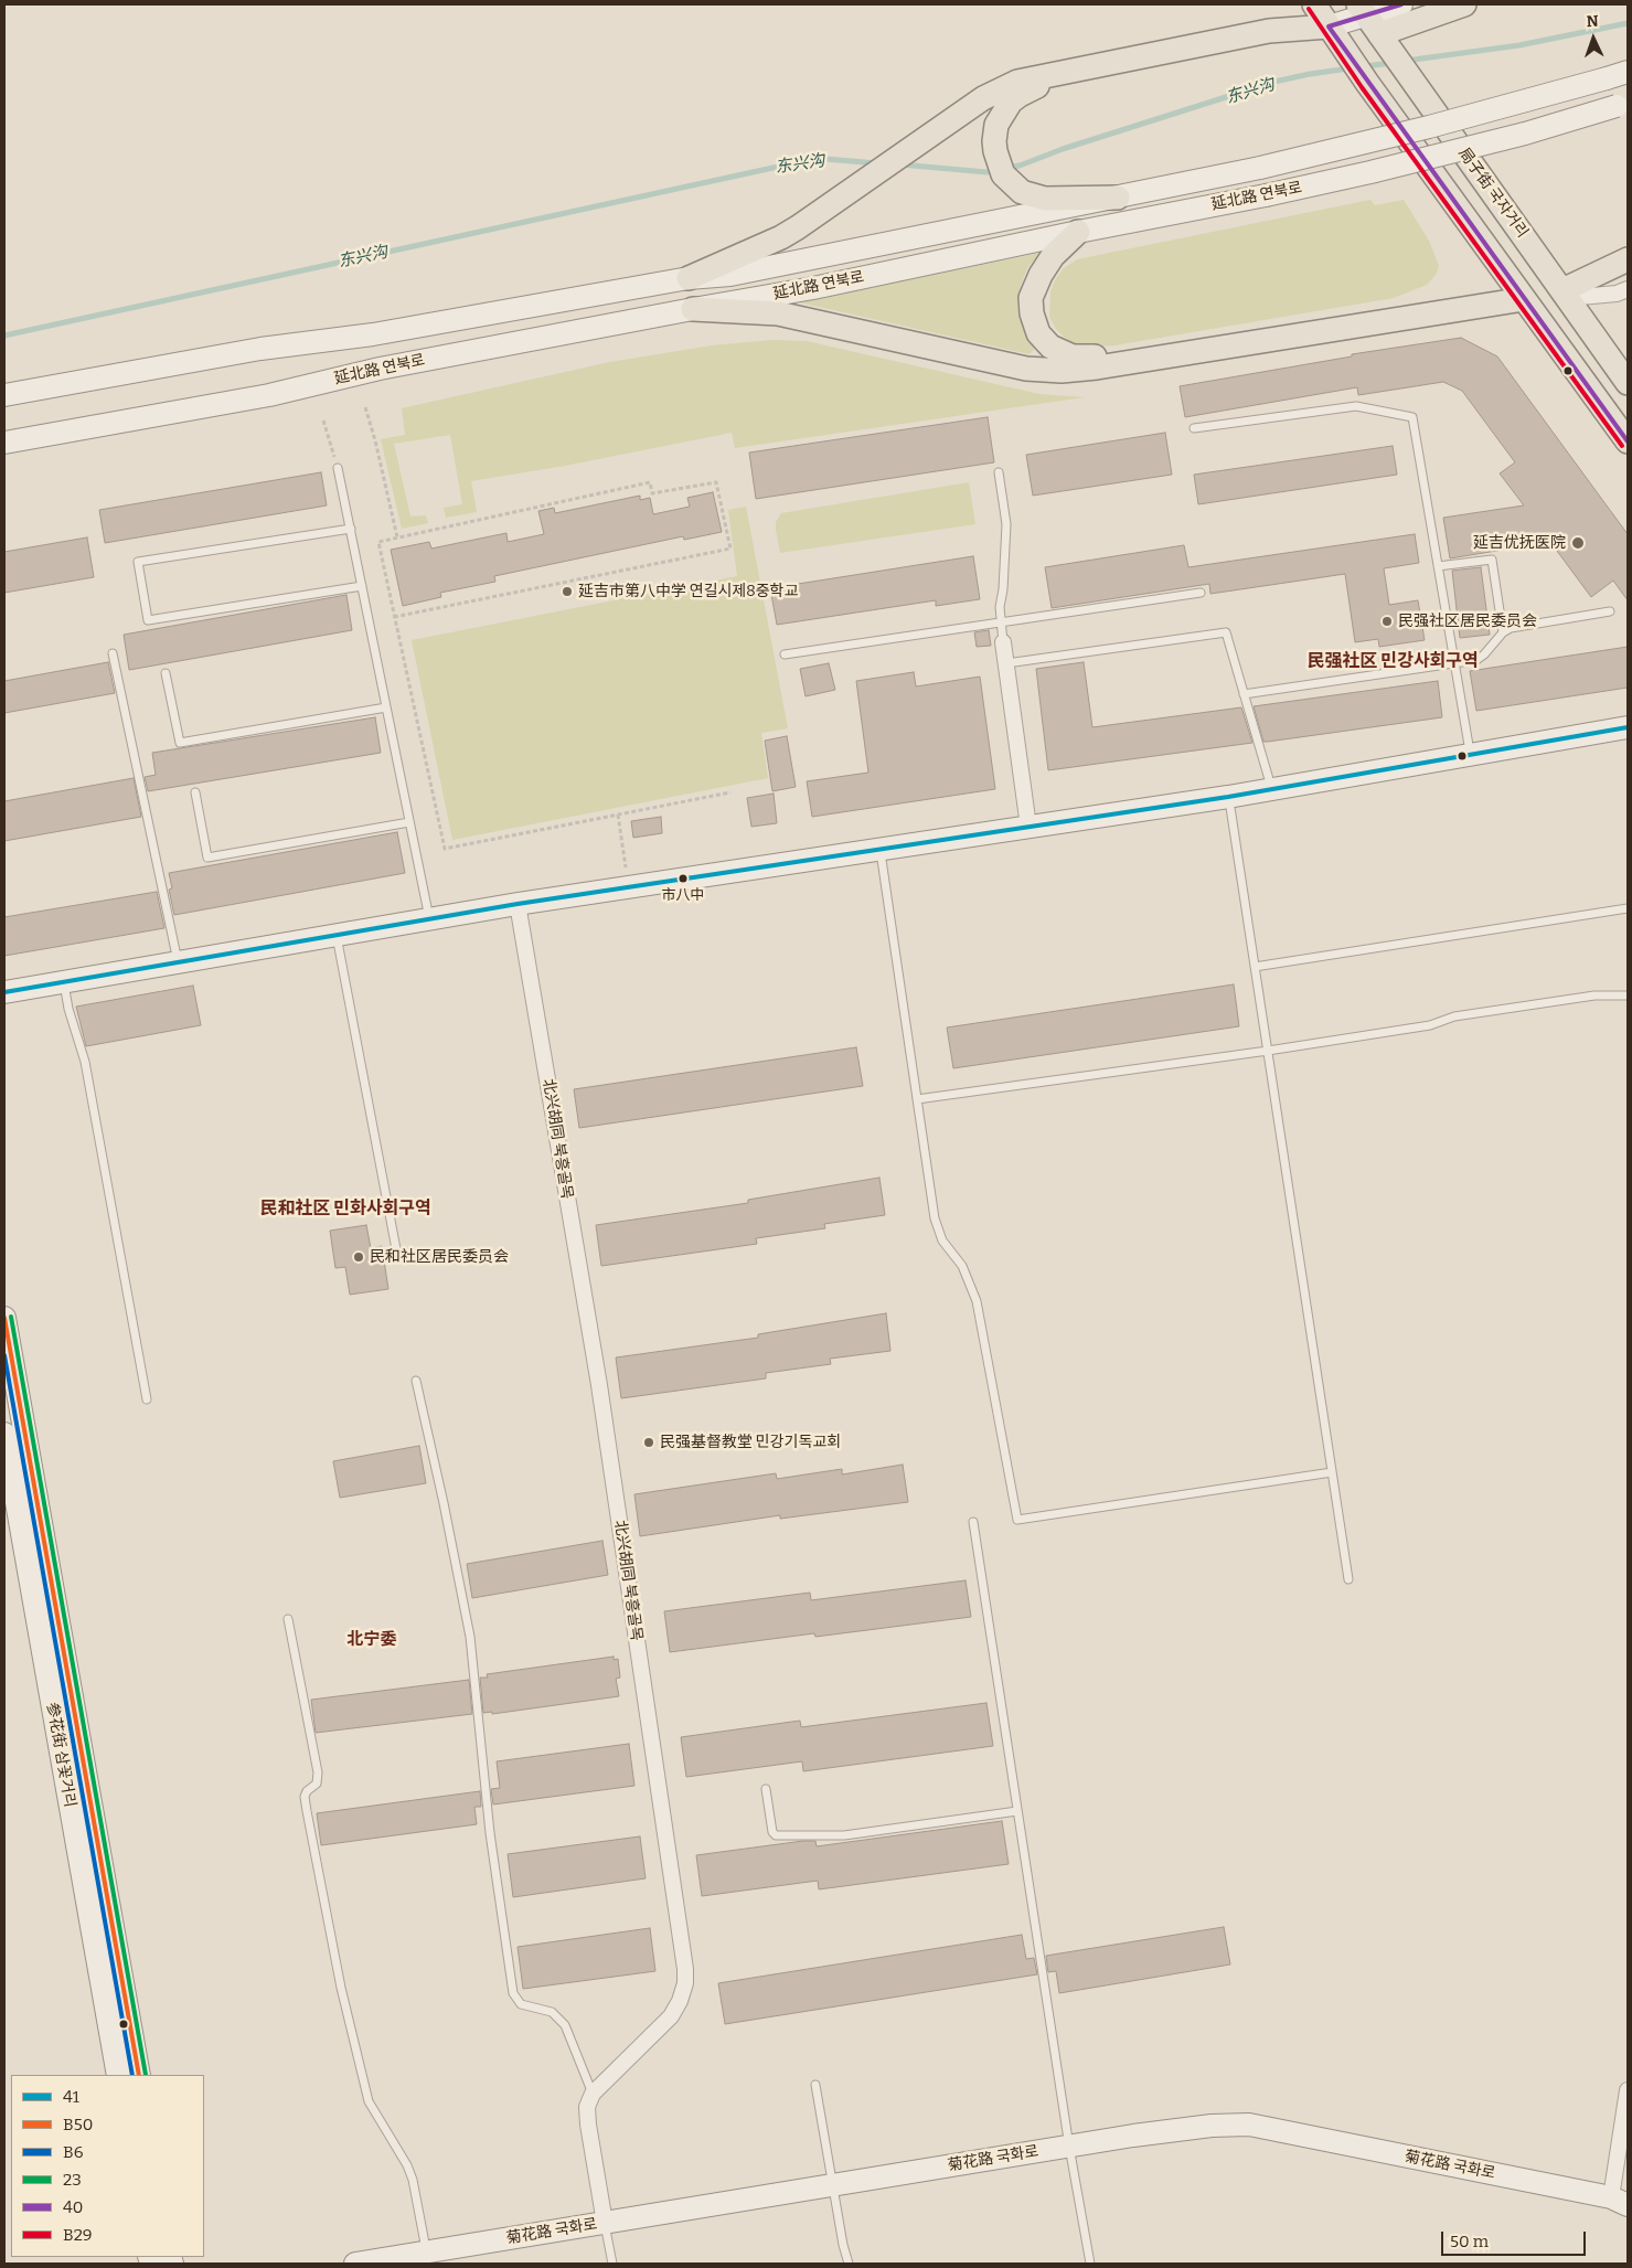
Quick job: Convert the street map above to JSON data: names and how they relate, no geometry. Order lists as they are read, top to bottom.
{
  "streets": {
    "main road": [
      "局子街 국자거리",
      "延北路 연북로",
      "参花街 삼꽃거리",
      "菊花路 국화로"
    ],
    "street": ["北兴胡同 북흥골목"]
  },
  "districts": ["民强社区 민강사회구역", "民和社区 민화사회구역", "北宁委"],
  "water": ["东兴沟"],
  "places": [
    "延吉优抚医院",
    "延吉市第八中学 연길시제8중학교",
    "民强社区居民委员会",
    "市八中",
    "民和社区居民委员会",
    "民强基督教堂 민강기독교회"
  ],
  "lines": [
    "transit line 40",
    "transit line B29",
    "transit line 41",
    "transit line 23",
    "transit line B50",
    "transit line B6"
  ],
  "legend": [
    "41",
    "B50",
    "B6",
    "23",
    "40",
    "B29"
  ],
  "scale_bar": "50 m",
  "north": "top"
}
